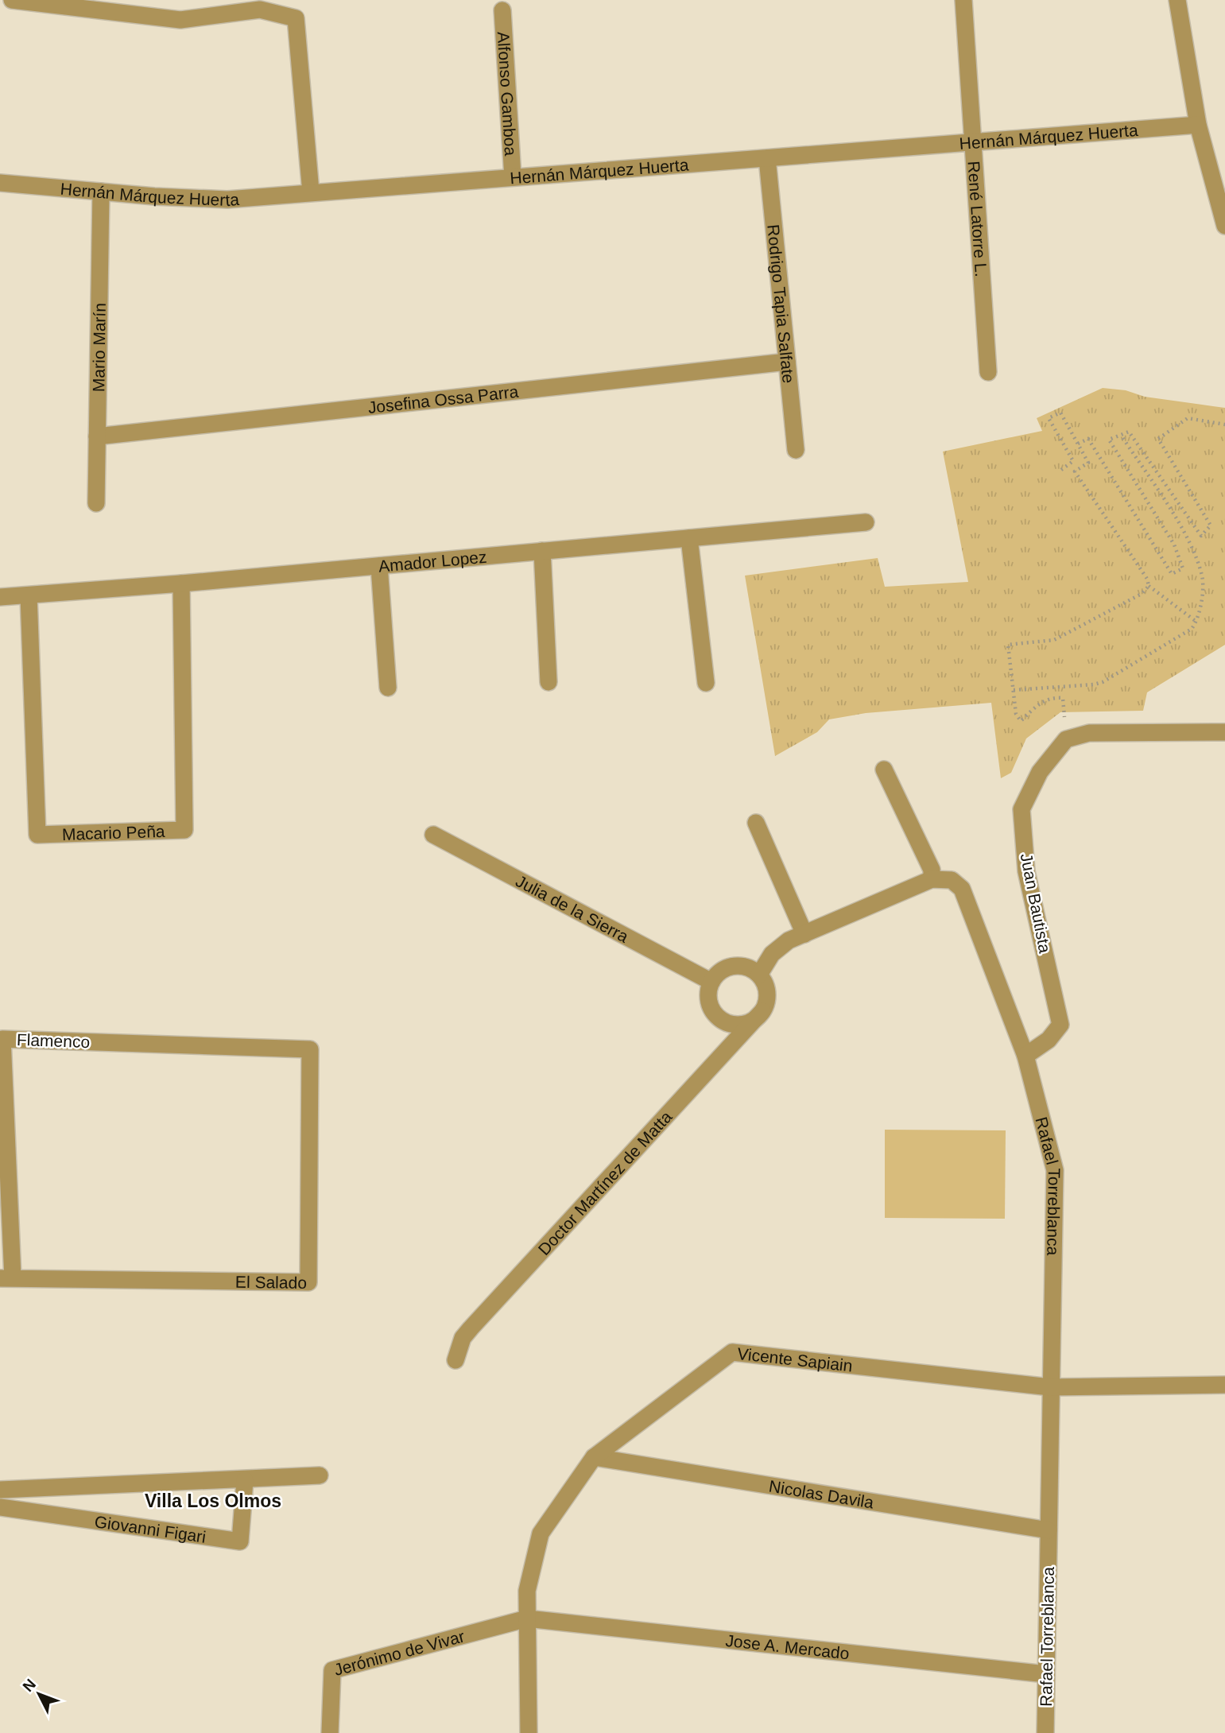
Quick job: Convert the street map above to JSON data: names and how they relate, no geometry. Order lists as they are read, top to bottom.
{
  "streets": {
    "street": [
      "Alfonso Gamboa",
      "Hernán Márquez Huerta",
      "René Latorre L.",
      "Rodrigo Tapia Salfate",
      "Mario Marín",
      "Josefina Ossa Parra",
      "Amador Lopez",
      "Macario Peña",
      "Juan Bautista",
      "Julia de la Sierra",
      "Flamenco",
      "Doctor Martínez de Matta",
      "Rafael Torreblanca",
      "El Salado",
      "Vicente Sapiain",
      "Nicolas Davila",
      "Giovanni Figari",
      "Jose A. Mercado",
      "Jerónimo de Vivar"
    ]
  },
  "crossings": [
    ["Alfonso Gamboa", "Hernán Márquez Huerta"],
    ["Hernán Márquez Huerta", "René Latorre L."],
    ["Hernán Márquez Huerta", "Rodrigo Tapia Salfate"],
    ["Hernán Márquez Huerta", "Mario Marín"],
    ["Rodrigo Tapia Salfate", "Josefina Ossa Parra"],
    ["Mario Marín", "Josefina Ossa Parra"],
    ["Amador Lopez", "Macario Peña"],
    ["Juan Bautista", "Rafael Torreblanca"],
    ["Julia de la Sierra", "Doctor Martínez de Matta"],
    ["Flamenco", "El Salado"],
    ["Rafael Torreblanca", "Vicente Sapiain"],
    ["Rafael Torreblanca", "Nicolas Davila"],
    ["Rafael Torreblanca", "Jose A. Mercado"],
    ["Vicente Sapiain", "Nicolas Davila"],
    ["Vicente Sapiain", "Jose A. Mercado"],
    ["Vicente Sapiain", "Jerónimo de Vivar"],
    ["Jose A. Mercado", "Jerónimo de Vivar"]
  ],
  "districts": ["Villa Los Olmos"],
  "north": "top left"
}
